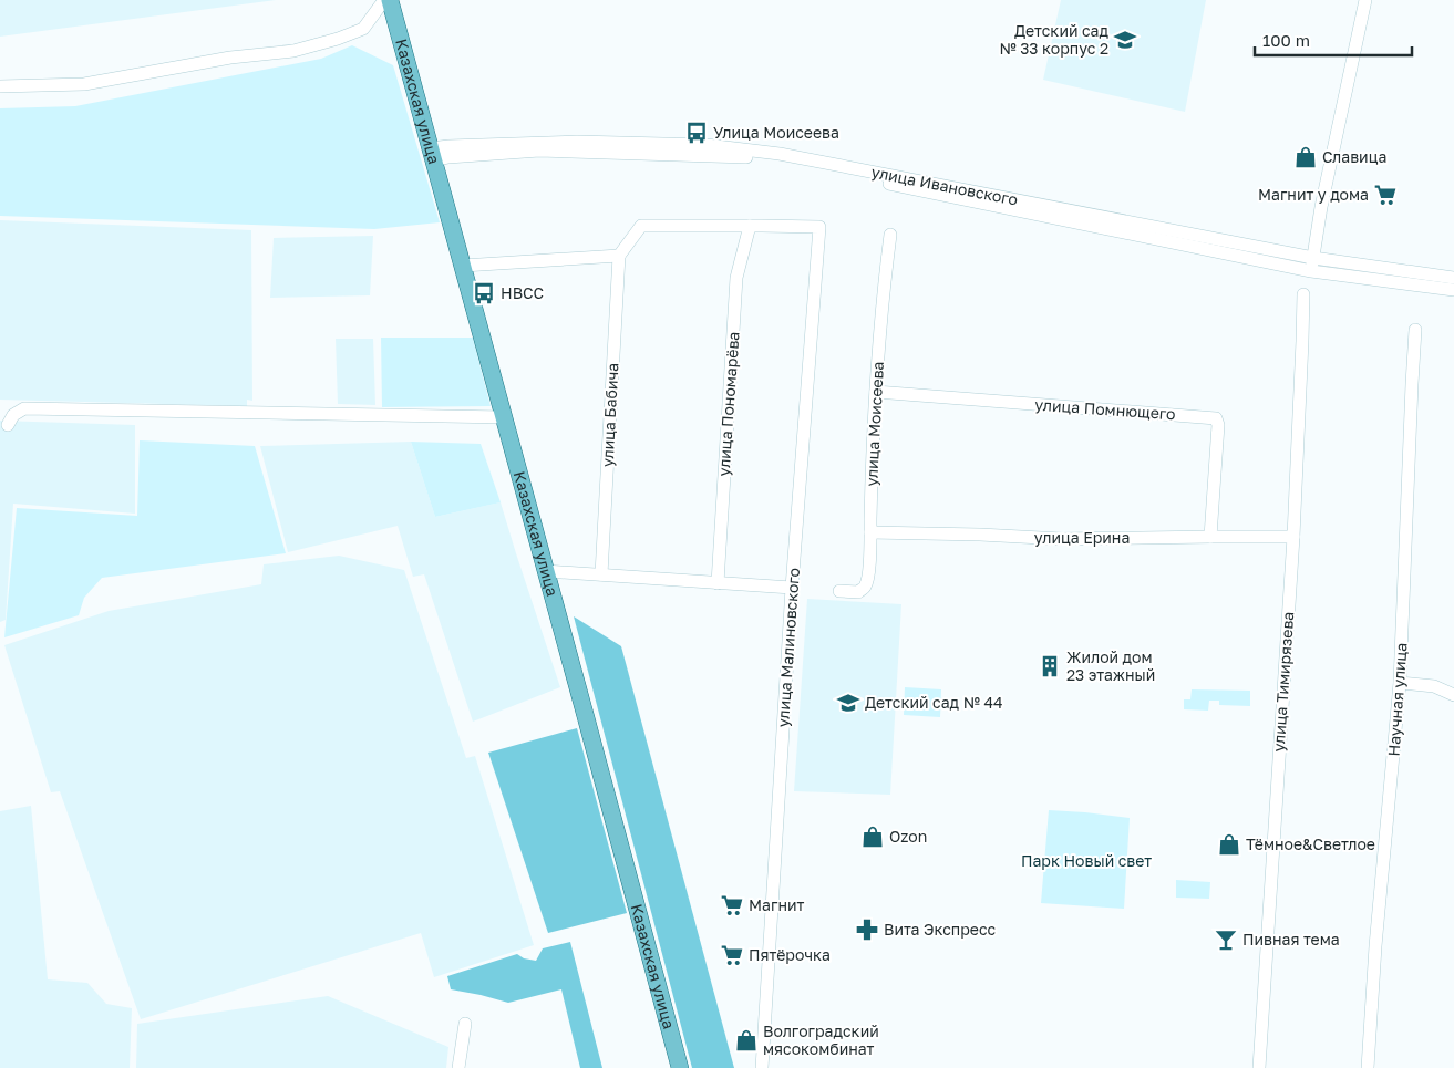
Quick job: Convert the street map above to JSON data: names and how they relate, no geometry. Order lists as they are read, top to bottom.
{
  "streets": {
    "main road": ["Казахская улица"],
    "street": [
      "улица Ивановского",
      "улица Пономарёва",
      "улица Помнющего",
      "улица Бабича",
      "улица Моисеева",
      "улица Ерина",
      "улица Малиновского",
      "улица Тимирязева",
      "Научная улица"
    ]
  },
  "crossings": [
    ["Казахская улица", "улица Ивановского"],
    ["улица Пономарёва", "улица Малиновского"],
    ["улица Помнющего", "улица Моисеева"],
    ["улица Помнющего", "улица Ерина"],
    ["улица Моисеева", "улица Ерина"],
    ["улица Ерина", "улица Тимирязева"]
  ],
  "parks": ["Парк Новый свет"],
  "places": {
    "school or university": ["Детский сад № 33 корпус 2", "Детский сад № 44"],
    "bus stop": ["Улица Моисеева", "НВСС"],
    "shop": [
      "Славица",
      "Ozon",
      "Тёмное&Светлое",
      "Волгоградский мясокомбинат"
    ],
    "supermarket": ["Магнит у дома", "Магнит", "Пятёрочка"],
    "building": ["Жилой дом 23 этажный"],
    "pharmacy": ["Вита Экспресс"],
    "bar": ["Пивная тема"]
  },
  "scale_bar": "100 m"
}
